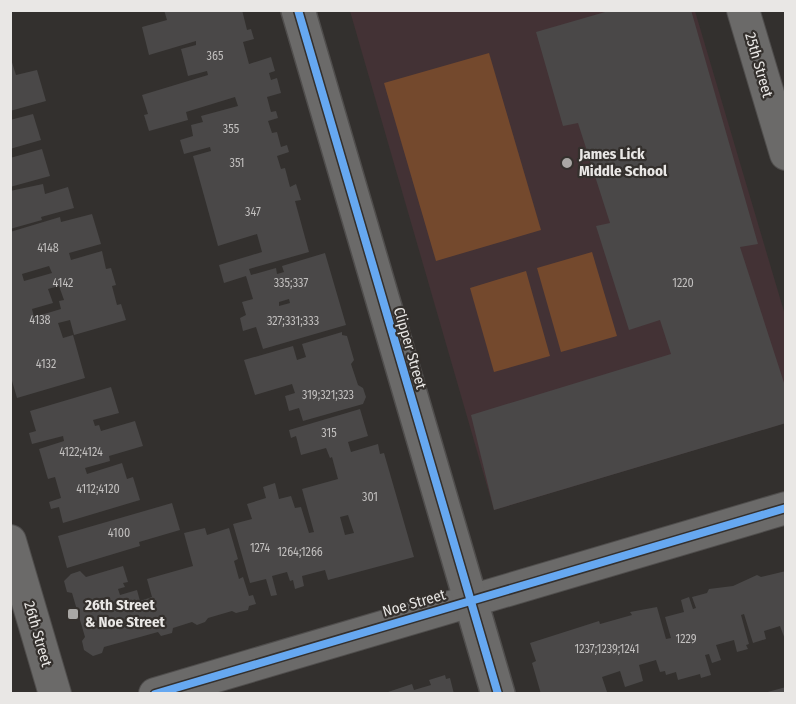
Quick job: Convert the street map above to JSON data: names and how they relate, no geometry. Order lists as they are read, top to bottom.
{
  "streets": {
    "street": [
      "25th Street",
      "Clipper Street",
      "Noe Street",
      "26th Street"
    ]
  },
  "crossings": [
    ["Clipper Street", "Noe Street"]
  ],
  "places": {
    "other": ["James Lick Middle School"],
    "transit": ["26th Street & Noe Street"]
  },
  "house_numbers": [
    "365",
    "355",
    "351",
    "347",
    "4148",
    "4142",
    "335;337",
    "1220",
    "4138",
    "327;331;333",
    "4132",
    "319;321;323",
    "315",
    "4122;4124",
    "4112;4120",
    "301",
    "4100",
    "1274",
    "1264;1266",
    "1229",
    "1237;1239;1241"
  ]
}
